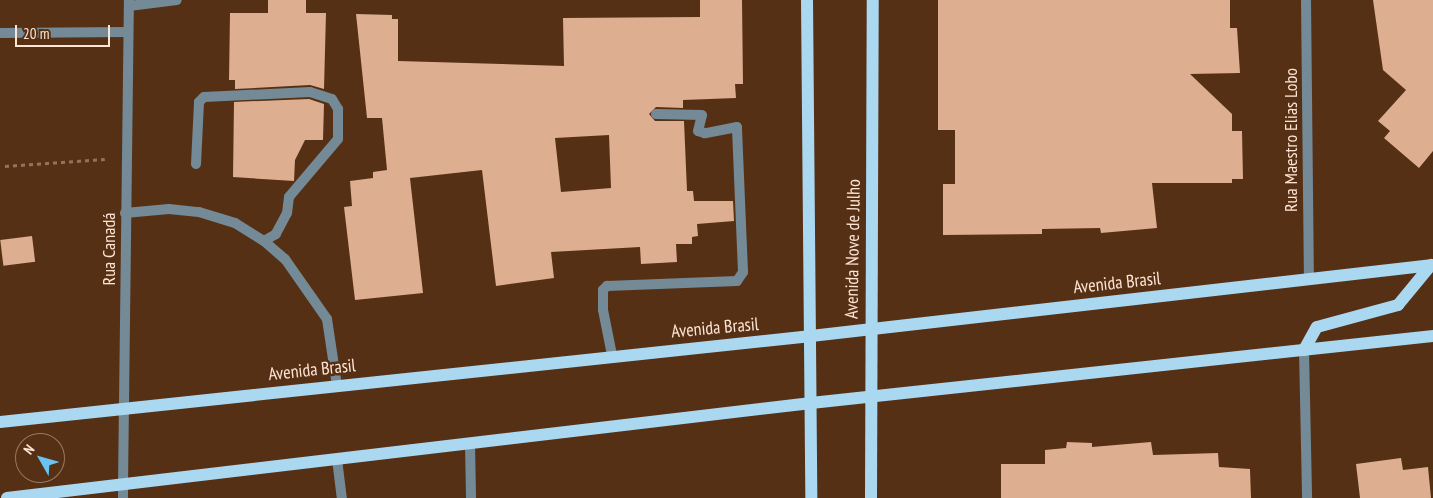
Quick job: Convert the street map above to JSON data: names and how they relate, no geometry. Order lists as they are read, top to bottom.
{
  "streets": {
    "main road": ["Avenida Nove de Julho", "Avenida Brasil"],
    "street": ["Rua Maestro Elias Lobo", "Rua Canadá"]
  },
  "crossings": [
    ["Rua Maestro Elias Lobo", "Avenida Brasil"],
    ["Rua Canadá", "Avenida Brasil"],
    ["Avenida Nove de Julho", "Avenida Brasil"]
  ],
  "scale_bar": "20 m",
  "north": "top left"
}
